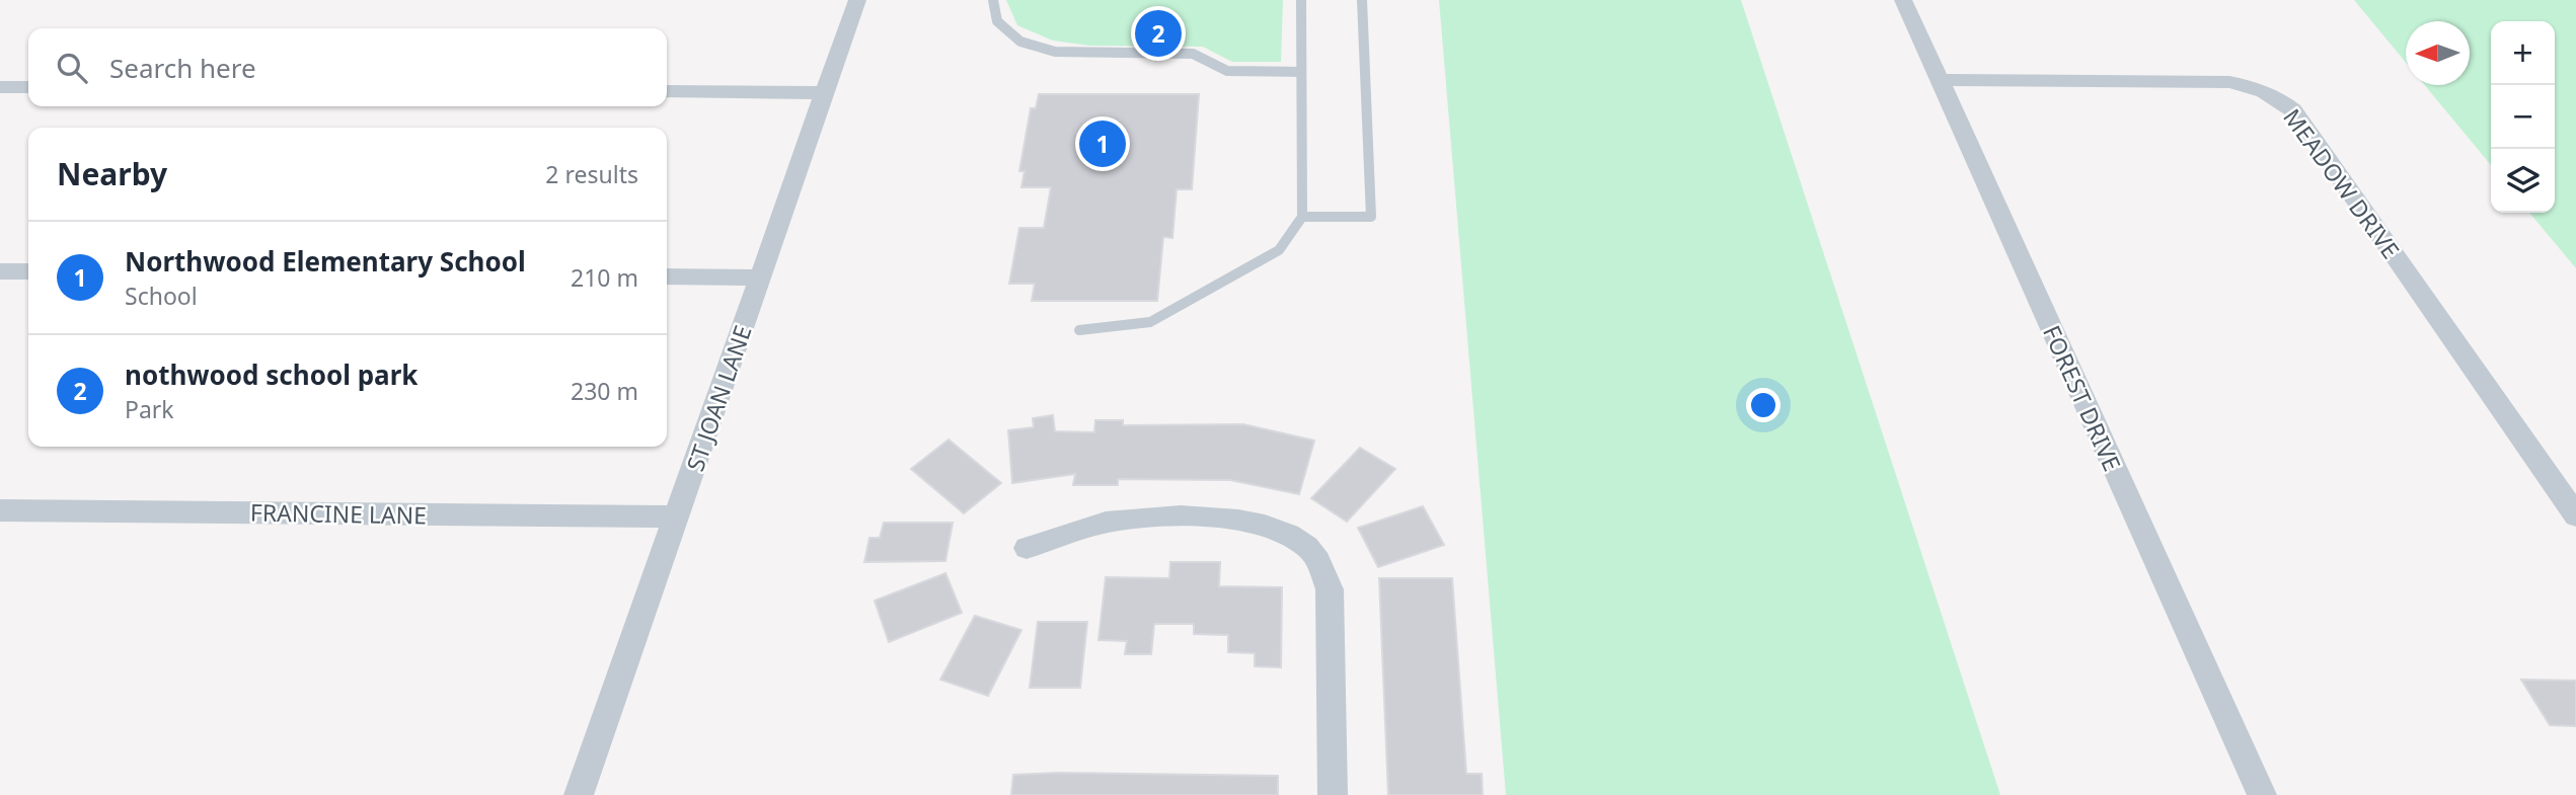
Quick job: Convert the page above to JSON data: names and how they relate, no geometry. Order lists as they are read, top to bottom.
{
  "streets": {
    "street": [
      "MEADOW DRIVE",
      "ST JOAN LANE",
      "FOREST DRIVE",
      "FRANCINE LANE"
    ]
  },
  "crossings": [
    ["MEADOW DRIVE", "FOREST DRIVE"],
    ["ST JOAN LANE", "FRANCINE LANE"]
  ],
  "north": "left",
  "page": {
    "pins": ["2", "1"],
    "map_buttons": ["+", "−"],
    "search": "Search here",
    "heading": ["Nearby", "2 results"],
    "list": [
      {
        "mark": "1",
        "name": "Northwood Elementary School",
        "note": "School",
        "value": "210 m"
      },
      {
        "mark": "2",
        "name": "nothwood school park",
        "note": "Park",
        "value": "230 m"
      }
    ]
  }
}
